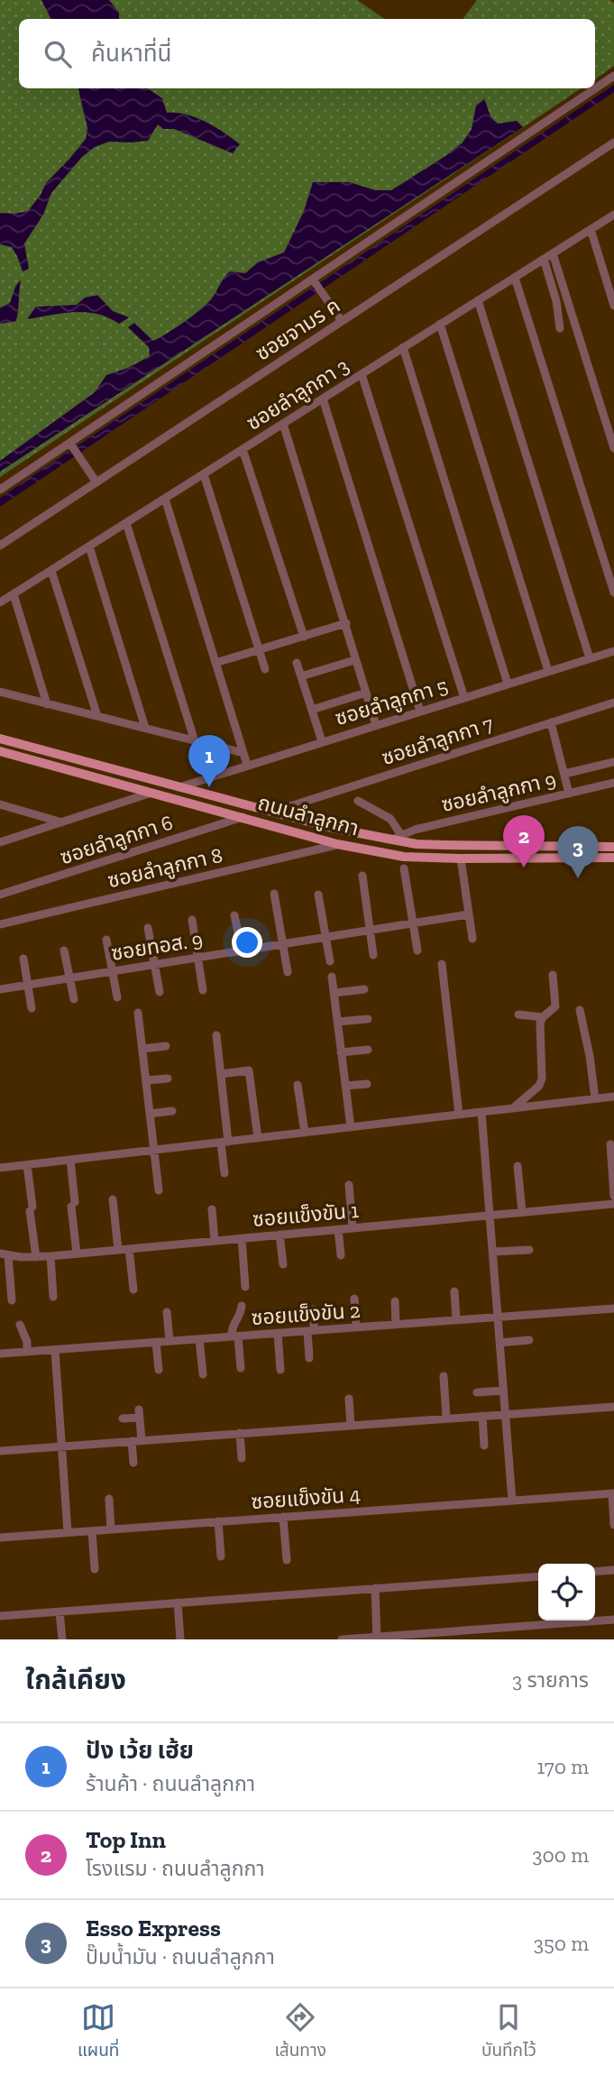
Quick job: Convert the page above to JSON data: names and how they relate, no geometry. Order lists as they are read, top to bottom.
{
  "streets": {
    "main road": ["ถนนลำลูกกา"],
    "street": [
      "ซอยจามร ค",
      "ซอยลำลูกกา 3",
      "ซอยลำลูกกา 5",
      "ซอยลำลูกกา 7",
      "ซอยลำลูกกา 9",
      "ซอยลำลูกกา 6",
      "ซอยลำลูกกา 8",
      "ซอยทอส. 9",
      "ซอยแข็งขัน 1",
      "ซอยแข็งขัน 2",
      "ซอยแข็งขัน 4"
    ]
  },
  "crossings": [
    ["ซอยลำลูกกา 5", "ถนนลำลูกกา"],
    ["ซอยลำลูกกา 7", "ถนนลำลูกกา"],
    ["ซอยลำลูกกา 9", "ถนนลำลูกกา"],
    ["ถนนลำลูกกา", "ซอยลำลูกกา 6"],
    ["ถนนลำลูกกา", "ซอยลำลูกกา 8"]
  ],
  "page": {
    "search": "ค้นหาที่นี่",
    "pins": ["1", "2", "3"],
    "heading": ["ใกล้เคียง", "3 รายการ"],
    "list": [
      {
        "mark": "1",
        "name": "ปัง เว้ย เฮ้ย",
        "note": "ร้านค้า · ถนนลำลูกกา",
        "value": "170 m"
      },
      {
        "mark": "2",
        "name": "Top Inn",
        "note": "โรงแรม · ถนนลำลูกกา",
        "value": "300 m"
      },
      {
        "mark": "3",
        "name": "Esso Express",
        "note": "ปั๊มน้ำมัน · ถนนลำลูกกา",
        "value": "350 m"
      }
    ],
    "nav": ["แผนที่", "เส้นทาง", "บันทึกไว้"]
  }
}
